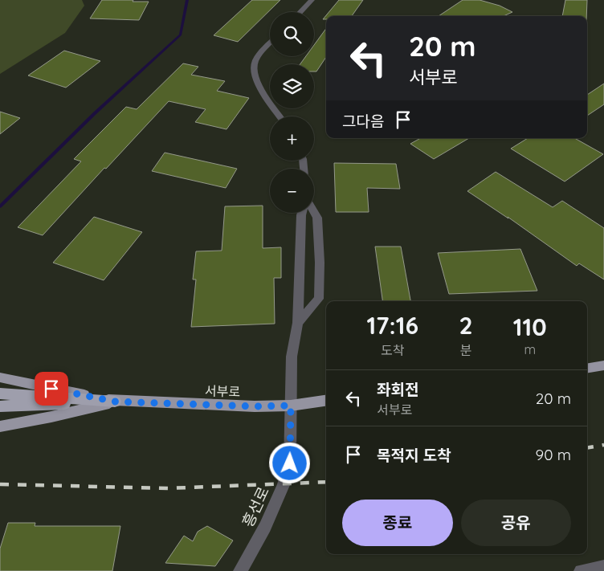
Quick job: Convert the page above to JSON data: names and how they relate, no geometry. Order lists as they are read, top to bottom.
{
  "streets": {
    "main road": ["서부로"],
    "street": ["흥선로"]
  },
  "crossings": [
    ["서부로", "흥선로"]
  ],
  "page": {
    "map_buttons": ["+", "−"],
    "turn": ["20 m", "서부로"],
    "then": "그다음",
    "eta": [
      "17:16",
      "도착",
      "2",
      "분",
      "110",
      "m"
    ],
    "list": [
      {
        "name": "좌회전",
        "note": "서부로",
        "value": "20 m"
      },
      {
        "name": "목적지 도착",
        "value": "90 m"
      }
    ],
    "buttons": ["종료", "공유"]
  }
}
